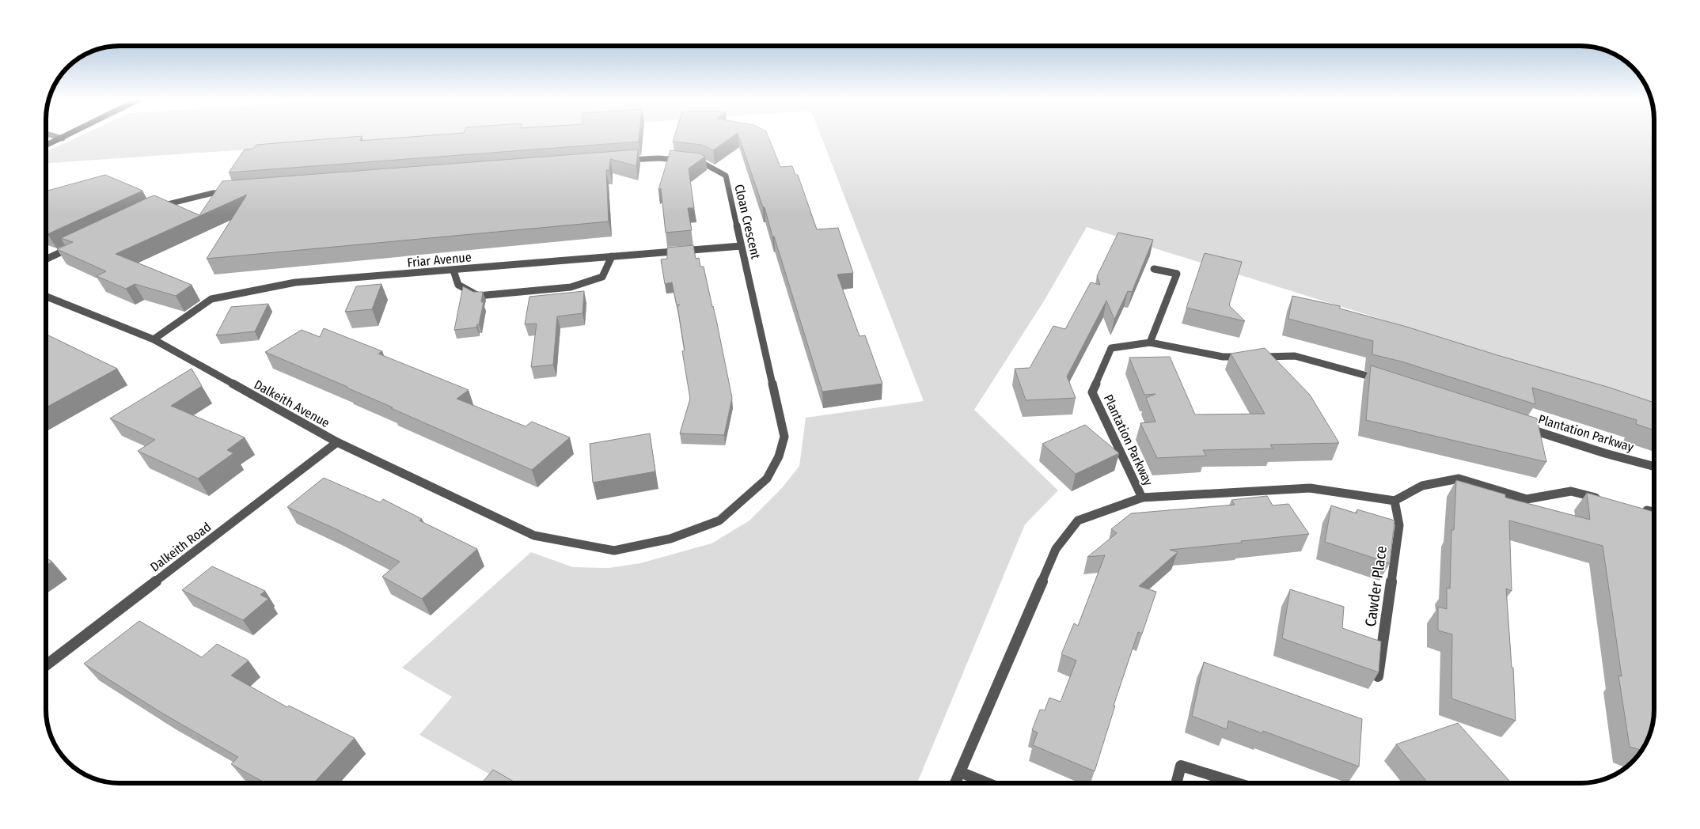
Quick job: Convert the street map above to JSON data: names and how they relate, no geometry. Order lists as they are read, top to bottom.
{
  "streets": {
    "street": [
      "Cloan Crescent",
      "Friar Avenue",
      "Dalkeith Avenue",
      "Plantation Parkway",
      "Dalkeith Road",
      "Cawder Place"
    ]
  },
  "crossings": [
    ["Cloan Crescent", "Friar Avenue"],
    ["Cloan Crescent", "Dalkeith Avenue"],
    ["Friar Avenue", "Dalkeith Avenue"],
    ["Dalkeith Avenue", "Dalkeith Road"],
    ["Plantation Parkway", "Cawder Place"]
  ]
}
